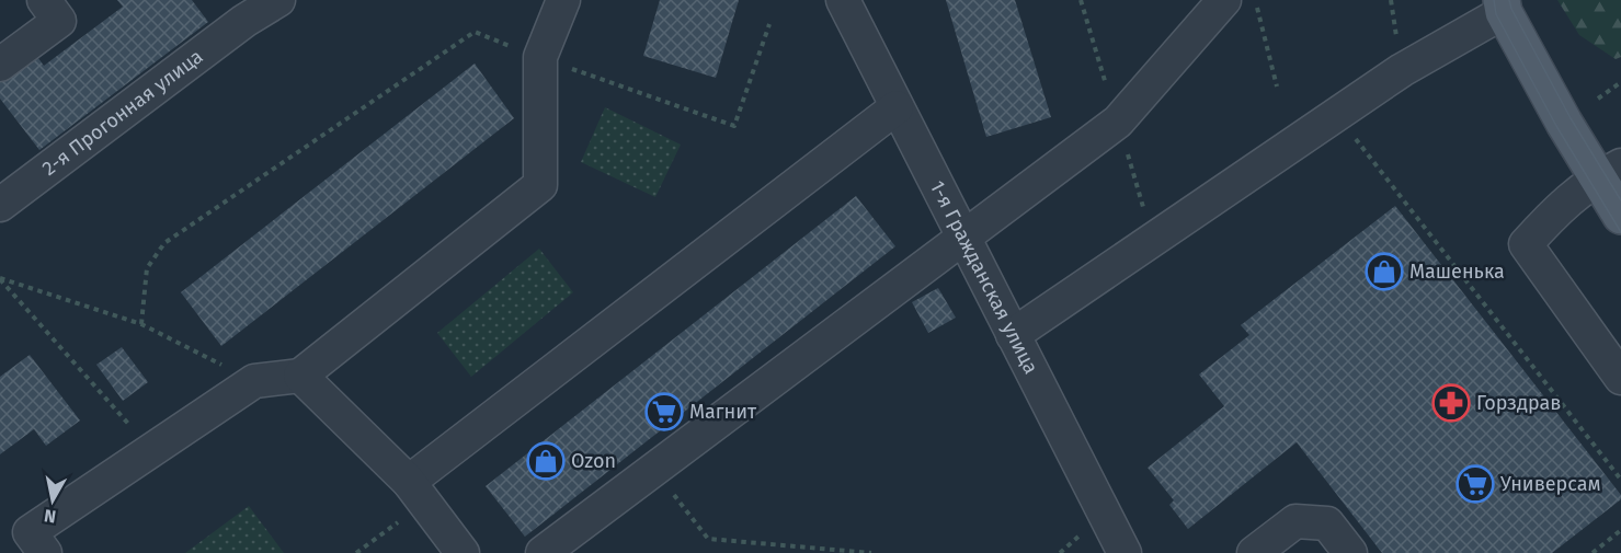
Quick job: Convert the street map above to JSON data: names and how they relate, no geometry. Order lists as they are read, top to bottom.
{
  "streets": {
    "street": ["2-я Прогонная улица", "1-я Гражданская улица"]
  },
  "places": {
    "shop": ["Машенька", "Ozon"],
    "pharmacy": ["Горздрав"],
    "supermarket": ["Магнит", "Универсам"]
  },
  "north": "bottom"
}
